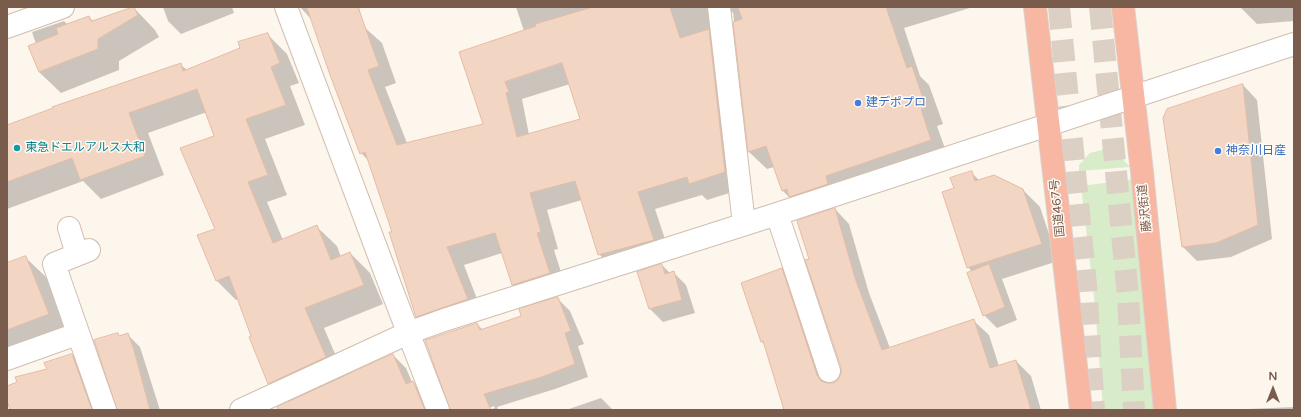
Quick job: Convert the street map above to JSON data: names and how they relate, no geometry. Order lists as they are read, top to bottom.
{
  "streets": {
    "highway": ["国道467号", "藤沢街道"]
  },
  "places": ["建デポプロ", "東急ドエルアルス大和", "神奈川日産"],
  "north": "top"
}
